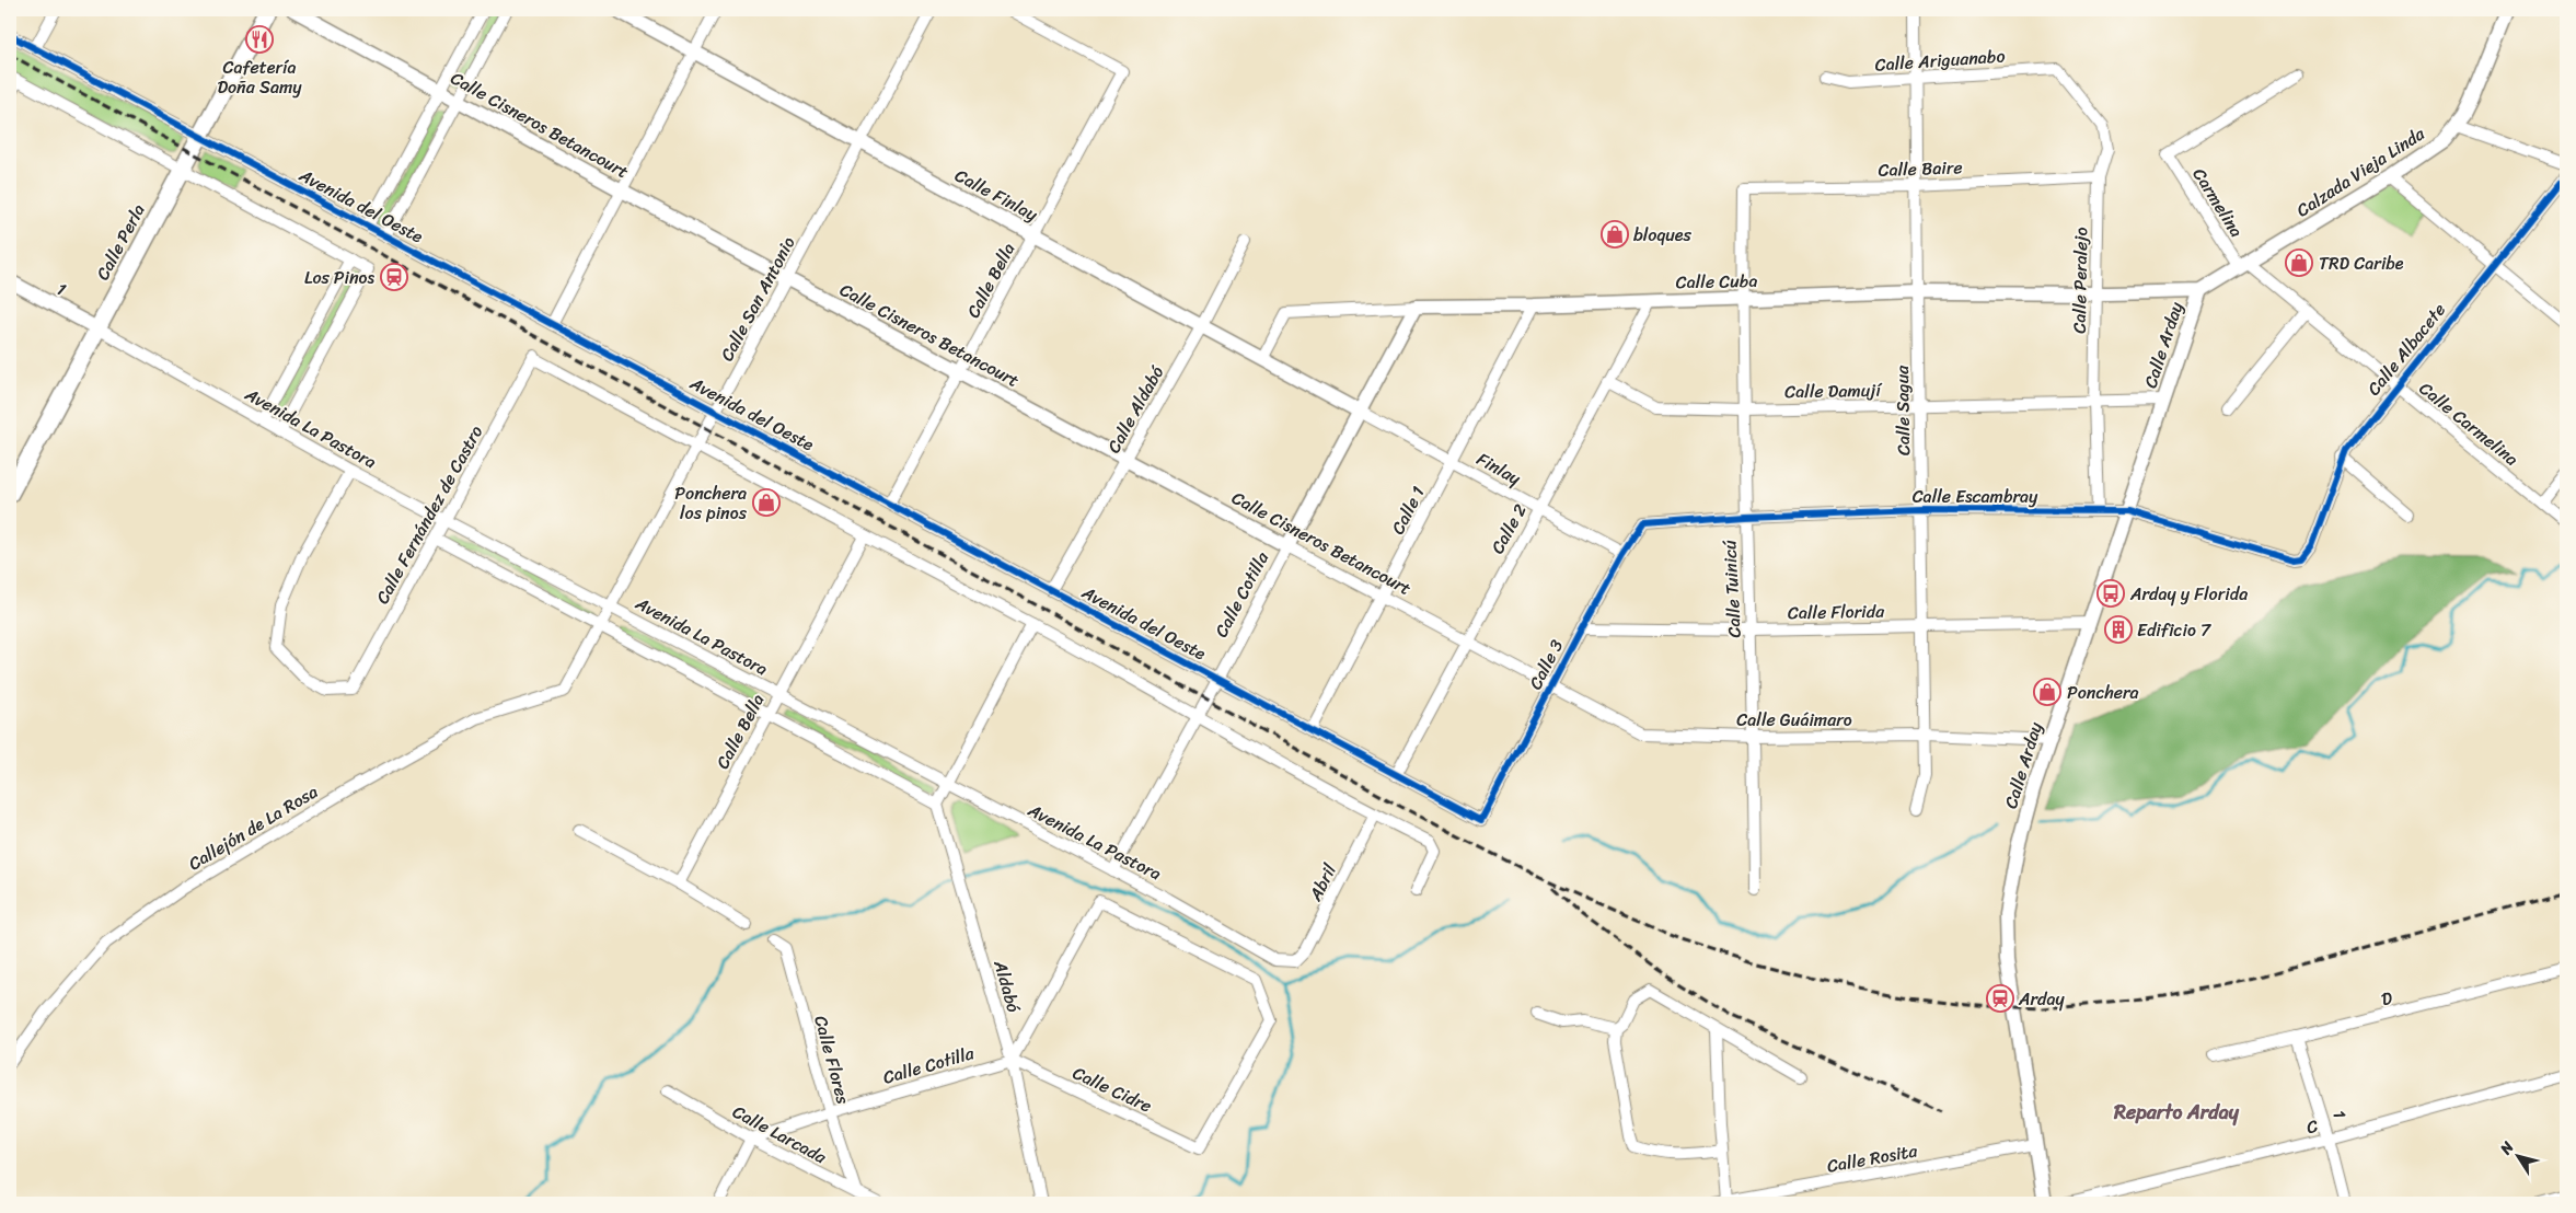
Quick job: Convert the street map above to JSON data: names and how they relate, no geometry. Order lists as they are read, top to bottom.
{
  "streets": {
    "main road": ["Calle Perla"],
    "street": [
      "Calle Ariguanabo",
      "Calle Cisneros Betancourt",
      "Calle Baire",
      "Calzada Vieja Linda",
      "Calle Finlay",
      "Carmelina",
      "Avenida del Oeste",
      "Calle Bella",
      "Calle Peralejo",
      "Calle Cuba",
      "1",
      "Calle San Antonio",
      "Calle Arday",
      "Calle Albacete",
      "Calle Damují",
      "Calle Aldabó",
      "Calle Sagua",
      "Calle Carmelina",
      "Avenida La Pastora",
      "Finlay",
      "Calle Escambray",
      "Calle 1",
      "Calle Fernández de Castro",
      "Calle 2",
      "Calle Tuinicú",
      "Calle Cotilla",
      "Calle Florida",
      "Calle 3",
      "Calle Guáimaro",
      "Callejón de La Rosa",
      "Abril",
      "Aldabó",
      "D",
      "Calle Flores",
      "Calle Cidre",
      "C",
      "Calle Larcada",
      "Calle Rosita"
    ]
  },
  "crossings": [
    ["Calle Ariguanabo", "Calle Peralejo"],
    ["Calle Ariguanabo", "Calle Sagua"],
    ["Calle Cisneros Betancourt", "Calle Bella"],
    ["Calle Cisneros Betancourt", "Calle San Antonio"],
    ["Calle Cisneros Betancourt", "Calle Aldabó"],
    ["Calle Cisneros Betancourt", "Calle 1"],
    ["Calle Cisneros Betancourt", "Calle 2"],
    ["Calle Cisneros Betancourt", "Calle Cotilla"],
    ["Calle Cisneros Betancourt", "Calle 3"],
    ["Calle Cisneros Betancourt", "Calle Guáimaro"],
    ["Calle Baire", "Calle Peralejo"],
    ["Calle Baire", "Calle Sagua"],
    ["Calle Baire", "Calle Tuinicú"],
    ["Calzada Vieja Linda", "Carmelina"],
    ["Calzada Vieja Linda", "Calle Cuba"],
    ["Calzada Vieja Linda", "Calle Arday"],
    ["Calzada Vieja Linda", "Calle Carmelina"],
    ["Calle Finlay", "Calle Bella"],
    ["Calle Finlay", "Calle Cuba"],
    ["Calle Finlay", "Calle San Antonio"],
    ["Calle Finlay", "Calle Aldabó"],
    ["Calle Finlay", "Finlay"],
    ["Calle Finlay", "Calle Cotilla"],
    ["Carmelina", "Calle Carmelina"],
    ["Avenida del Oeste", "Calle Perla"],
    ["Avenida del Oeste", "Calle Bella"],
    ["Avenida del Oeste", "Calle San Antonio"],
    ["Avenida del Oeste", "Calle Aldabó"],
    ["Avenida del Oeste", "Calle 1"],
    ["Avenida del Oeste", "Calle 2"],
    ["Avenida del Oeste", "Calle Cotilla"],
    ["Avenida del Oeste", "Calle 3"],
    ["Calle Perla", "1"],
    ["Calle Perla", "Avenida La Pastora"],
    ["Calle Bella", "Avenida La Pastora"],
    ["Calle Peralejo", "Calle Cuba"],
    ["Calle Peralejo", "Calle Damují"],
    ["Calle Peralejo", "Calle Escambray"],
    ["Calle Cuba", "Calle Arday"],
    ["Calle Cuba", "Calle Sagua"],
    ["Calle Cuba", "Calle 1"],
    ["Calle Cuba", "Calle 2"],
    ["Calle Cuba", "Calle Tuinicú"],
    ["Calle Cuba", "Calle Cotilla"],
    ["1", "Avenida La Pastora"],
    ["1", "D"],
    ["1", "C"],
    ["Calle San Antonio", "Avenida La Pastora"],
    ["Calle San Antonio", "Calle Fernández de Castro"],
    ["Calle San Antonio", "Callejón de La Rosa"],
    ["Calle Arday", "Calle Damují"],
    ["Calle Arday", "Calle Escambray"],
    ["Calle Arday", "Calle Florida"],
    ["Calle Arday", "Calle Guáimaro"],
    ["Calle Arday", "Calle Rosita"],
    ["Calle Albacete", "Calle Carmelina"],
    ["Calle Albacete", "Calle Escambray"],
    ["Calle Damují", "Calle Sagua"],
    ["Calle Damují", "Calle 2"],
    ["Calle Damují", "Calle Tuinicú"],
    ["Calle Sagua", "Calle Escambray"],
    ["Calle Sagua", "Calle Florida"],
    ["Calle Sagua", "Calle Guáimaro"],
    ["Avenida La Pastora", "Calle Fernández de Castro"],
    ["Avenida La Pastora", "Calle Cotilla"],
    ["Avenida La Pastora", "Abril"],
    ["Finlay", "Calle 1"],
    ["Finlay", "Calle 2"],
    ["Finlay", "Calle Cotilla"],
    ["Finlay", "Calle 3"],
    ["Calle Escambray", "Calle Tuinicú"],
    ["Calle Escambray", "Calle 3"],
    ["Calle Tuinicú", "Calle Florida"],
    ["Calle Tuinicú", "Calle Guáimaro"],
    ["Calle Cotilla", "Aldabó"],
    ["Calle Cotilla", "Calle Flores"],
    ["Calle Cotilla", "Calle Cidre"],
    ["Calle Cotilla", "Calle Larcada"],
    ["Calle Florida", "Calle 3"],
    ["Calle 3", "Calle Guáimaro"],
    ["Aldabó", "Calle Cidre"],
    ["Calle Flores", "Calle Larcada"]
  ],
  "districts": ["Reparto Arday"],
  "places": {
    "restaurant": ["Cafetería Doña Samy"],
    "shop": [
      "bloques",
      "TRD Caribe",
      "Ponchera los pinos",
      "Ponchera"
    ],
    "station": ["Los Pinos", "Arday"],
    "bus stop": ["Arday y Florida"],
    "building": ["Edificio 7"]
  },
  "north": "top left"
}
